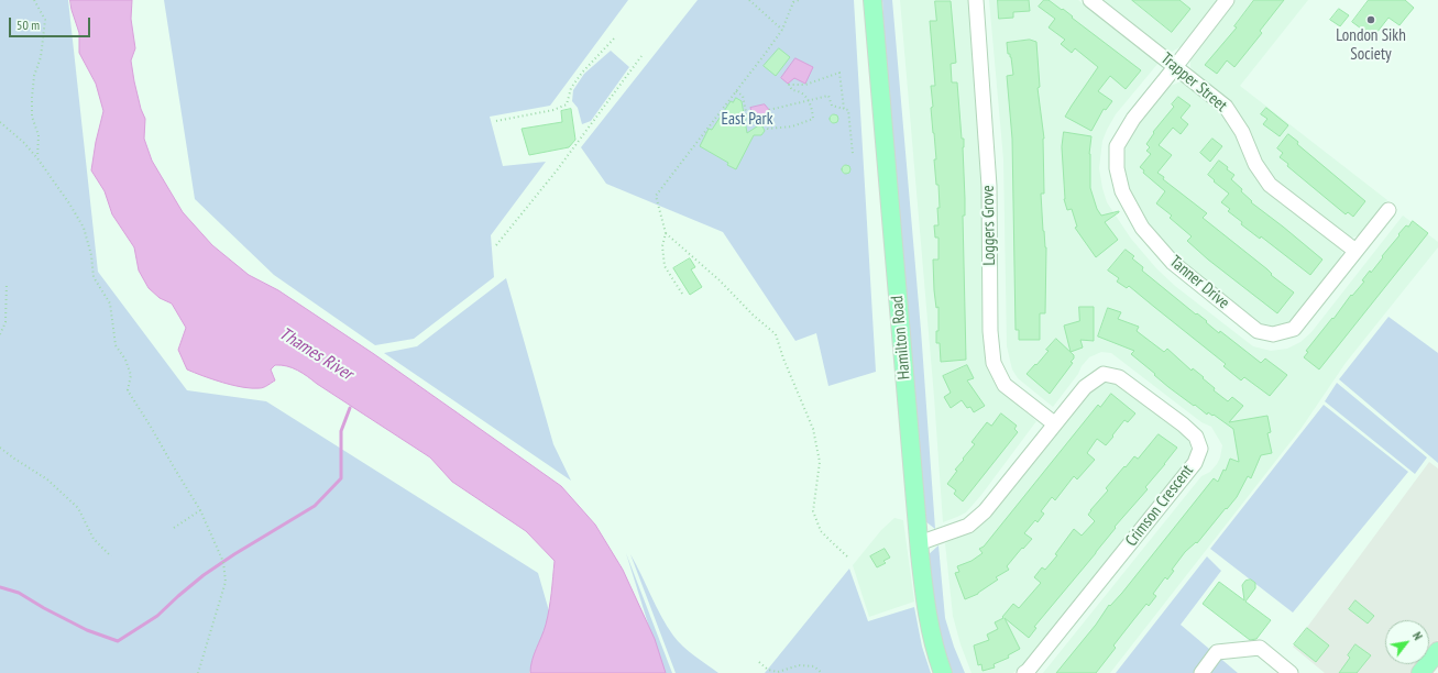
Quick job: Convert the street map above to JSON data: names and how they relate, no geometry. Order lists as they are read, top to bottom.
{
  "streets": {
    "main road": ["Hamilton Road"],
    "street": [
      "Trapper Street",
      "Loggers Grove",
      "Tanner Drive",
      "Crimson Crescent"
    ]
  },
  "crossings": [
    ["Trapper Street", "Tanner Drive"],
    ["Loggers Grove", "Crimson Crescent"],
    ["Hamilton Road", "Crimson Crescent"]
  ],
  "water": ["Thames River"],
  "parks": ["East Park"],
  "places": ["London Sikh Society"],
  "scale_bar": "50 m",
  "north": "top right"
}
